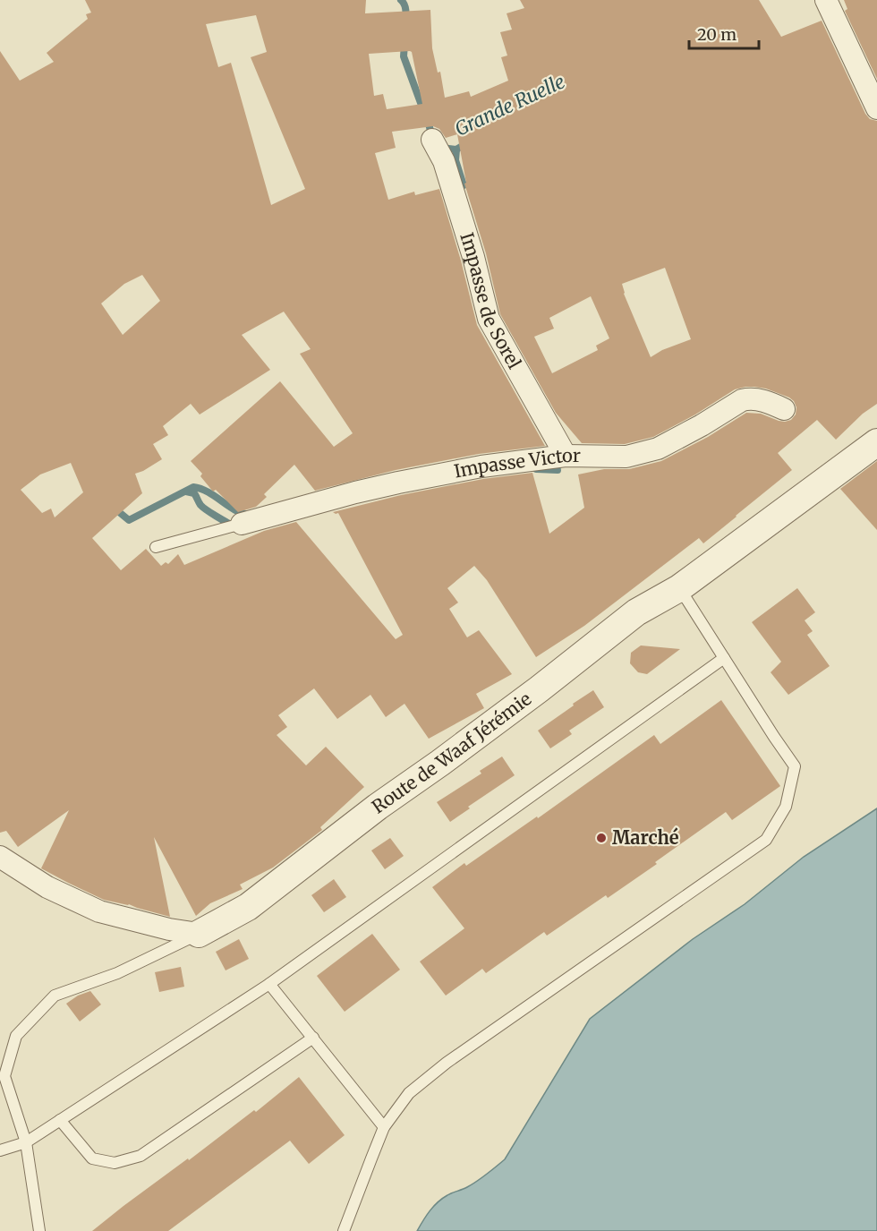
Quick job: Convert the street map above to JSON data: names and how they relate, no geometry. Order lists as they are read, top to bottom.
{
  "streets": {
    "street": ["Impasse de Sorel", "Impasse Victor", "Route de Waaf Jérémie"]
  },
  "crossings": [
    ["Impasse de Sorel", "Impasse Victor"]
  ],
  "water": ["Grande Ruelle"],
  "places": ["Marché"],
  "scale_bar": "20 m"
}
